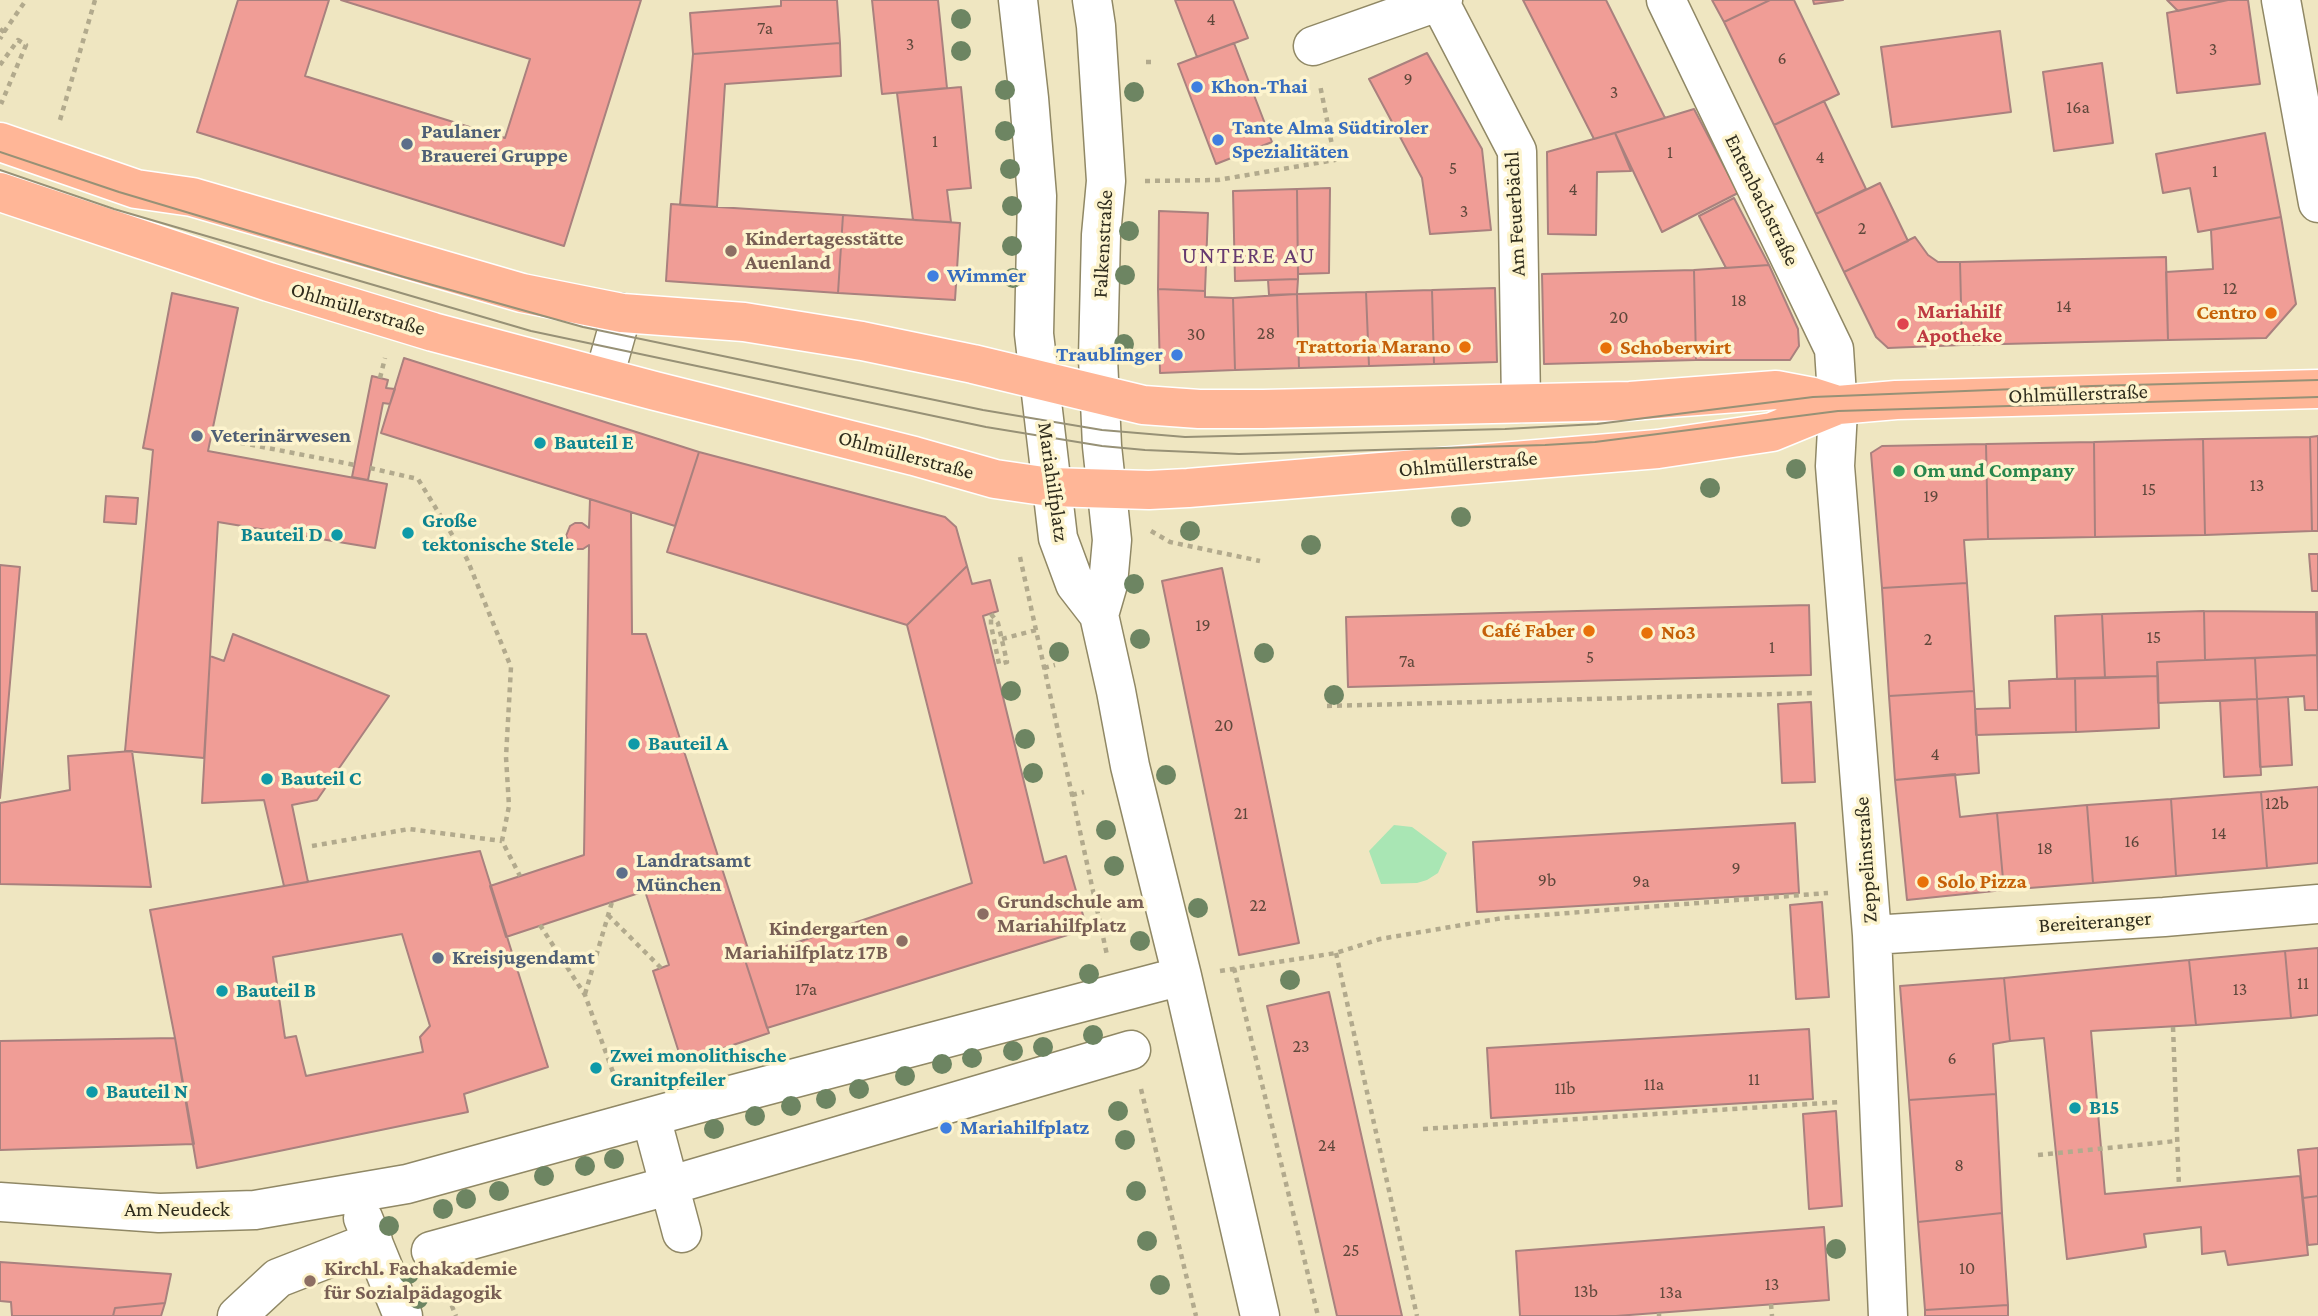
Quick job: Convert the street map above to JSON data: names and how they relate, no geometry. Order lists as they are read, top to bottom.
{
  "streets": {
    "main road": ["Ohlmüllerstraße"],
    "street": [
      "Entenbachstraße",
      "Am Feuerbächl",
      "Falkenstraße",
      "Mariahilfplatz",
      "Zeppelinstraße",
      "Bereiteranger",
      "Am Neudeck"
    ]
  },
  "crossings": [
    ["Entenbachstraße", "Ohlmüllerstraße"],
    ["Entenbachstraße", "Zeppelinstraße"],
    ["Am Feuerbächl", "Ohlmüllerstraße"],
    ["Falkenstraße", "Ohlmüllerstraße"],
    ["Falkenstraße", "Mariahilfplatz"],
    ["Ohlmüllerstraße", "Mariahilfplatz"],
    ["Ohlmüllerstraße", "Zeppelinstraße"],
    ["Zeppelinstraße", "Bereiteranger"]
  ],
  "districts": ["UNTERE AU"],
  "places": [
    "Khon-Thai",
    "Tante Alma Südtiroler Spezialitäten",
    "Paulaner Brauerei Gruppe",
    "Kindertagesstätte Auenland",
    "Wimmer",
    "Centro",
    "Mariahilf Apotheke",
    "Trattoria Marano",
    "Schoberwirt",
    "Traublinger",
    "Veterinärwesen",
    "Bauteil E",
    "Om und Company",
    "Große tektonische Stele",
    "Bauteil D",
    "Café Faber",
    "No3",
    "Bauteil A",
    "Bauteil C",
    "Landratsamt München",
    "Solo Pizza",
    "Grundschule am Mariahilfplatz",
    "Kindergarten Mariahilfplatz 17B",
    "Kreisjugendamt",
    "Bauteil B",
    "Zwei monolithische Granitpfeiler",
    "Bauteil N",
    "B15",
    "Mariahilfplatz",
    "Kirchl. Fachakademie für Sozialpädagogik"
  ],
  "house_numbers": [
    "4",
    "7a",
    "3",
    "3",
    "6",
    "9",
    "3",
    "16a",
    "1",
    "1",
    "4",
    "5",
    "1",
    "4",
    "3",
    "2",
    "12",
    "18",
    "14",
    "20",
    "28",
    "30",
    "13",
    "15",
    "19",
    "19",
    "15",
    "2",
    "1",
    "5",
    "7a",
    "20",
    "4",
    "12b",
    "21",
    "14",
    "16",
    "18",
    "9",
    "9b",
    "9a",
    "22",
    "11",
    "17a",
    "13",
    "23",
    "6",
    "11",
    "11a",
    "11b",
    "24",
    "8",
    "25",
    "10",
    "13",
    "13b",
    "13a"
  ]
}
